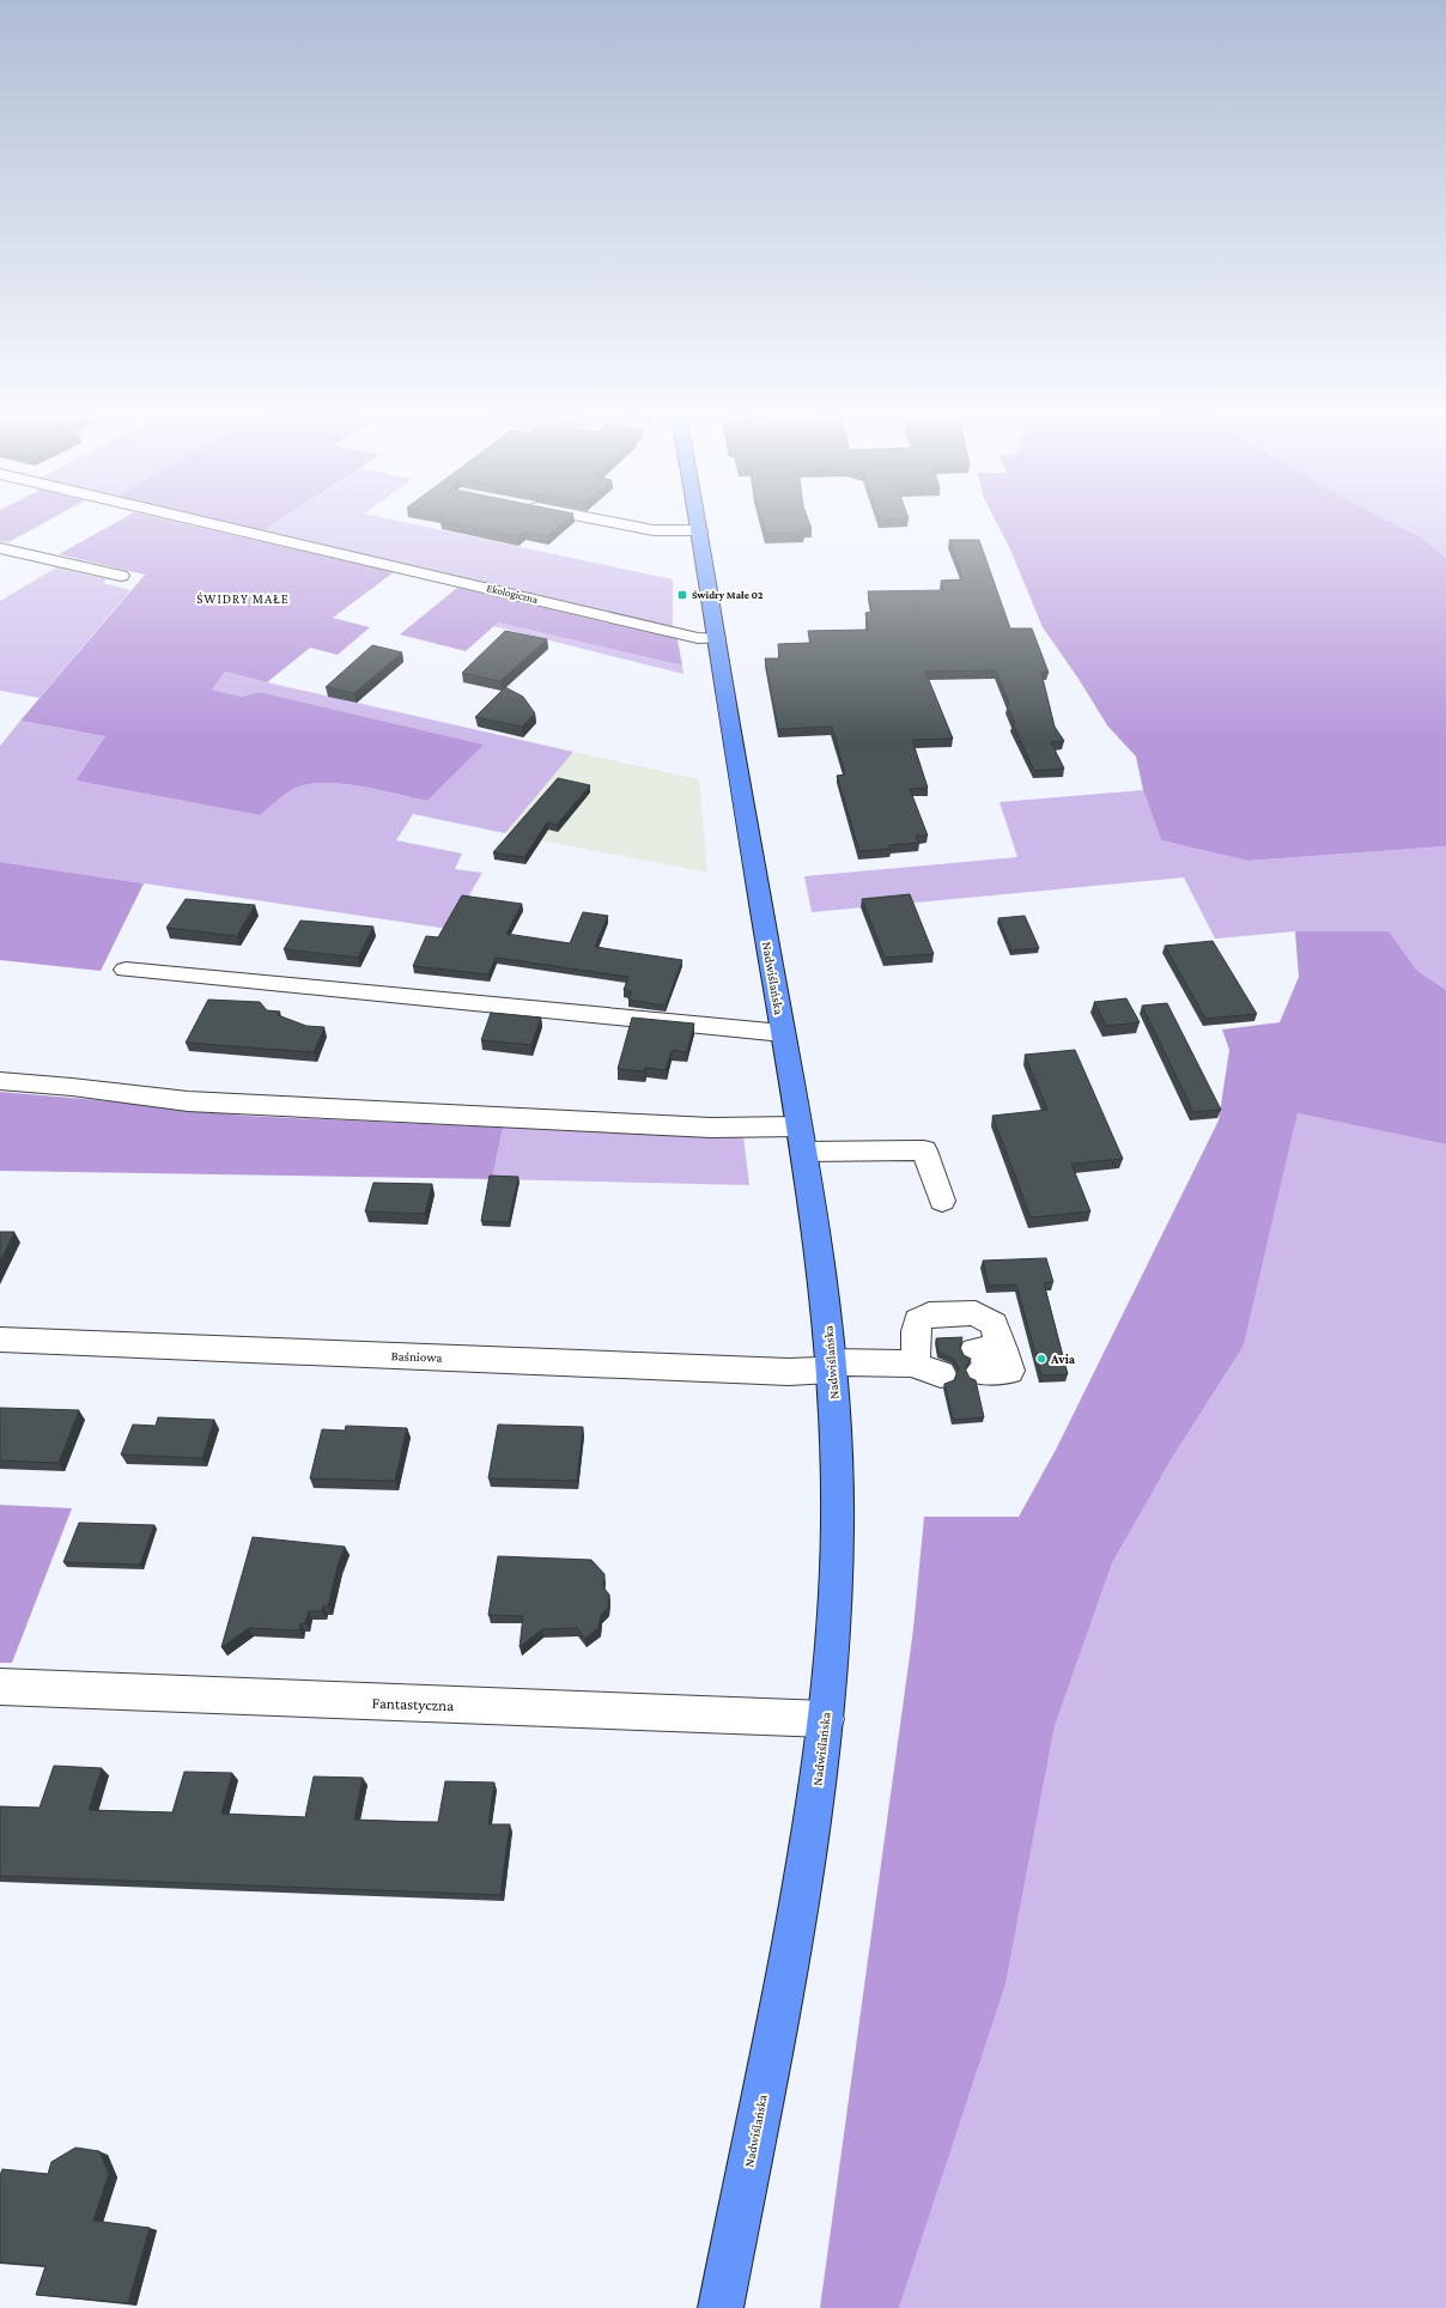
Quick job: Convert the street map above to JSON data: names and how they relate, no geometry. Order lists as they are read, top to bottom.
{
  "streets": {
    "main road": ["Nadwiślańska"],
    "street": ["Ekologiczna", "Baśniowa", "Fantastyczna"]
  },
  "crossings": [
    ["Ekologiczna", "Nadwiślańska"],
    ["Nadwiślańska", "Baśniowa"],
    ["Nadwiślańska", "Fantastyczna"]
  ],
  "districts": ["ŚWIDRY MAŁE"],
  "places": {
    "transit": ["Świdry Małe 02"],
    "other": ["Avia"]
  }
}
